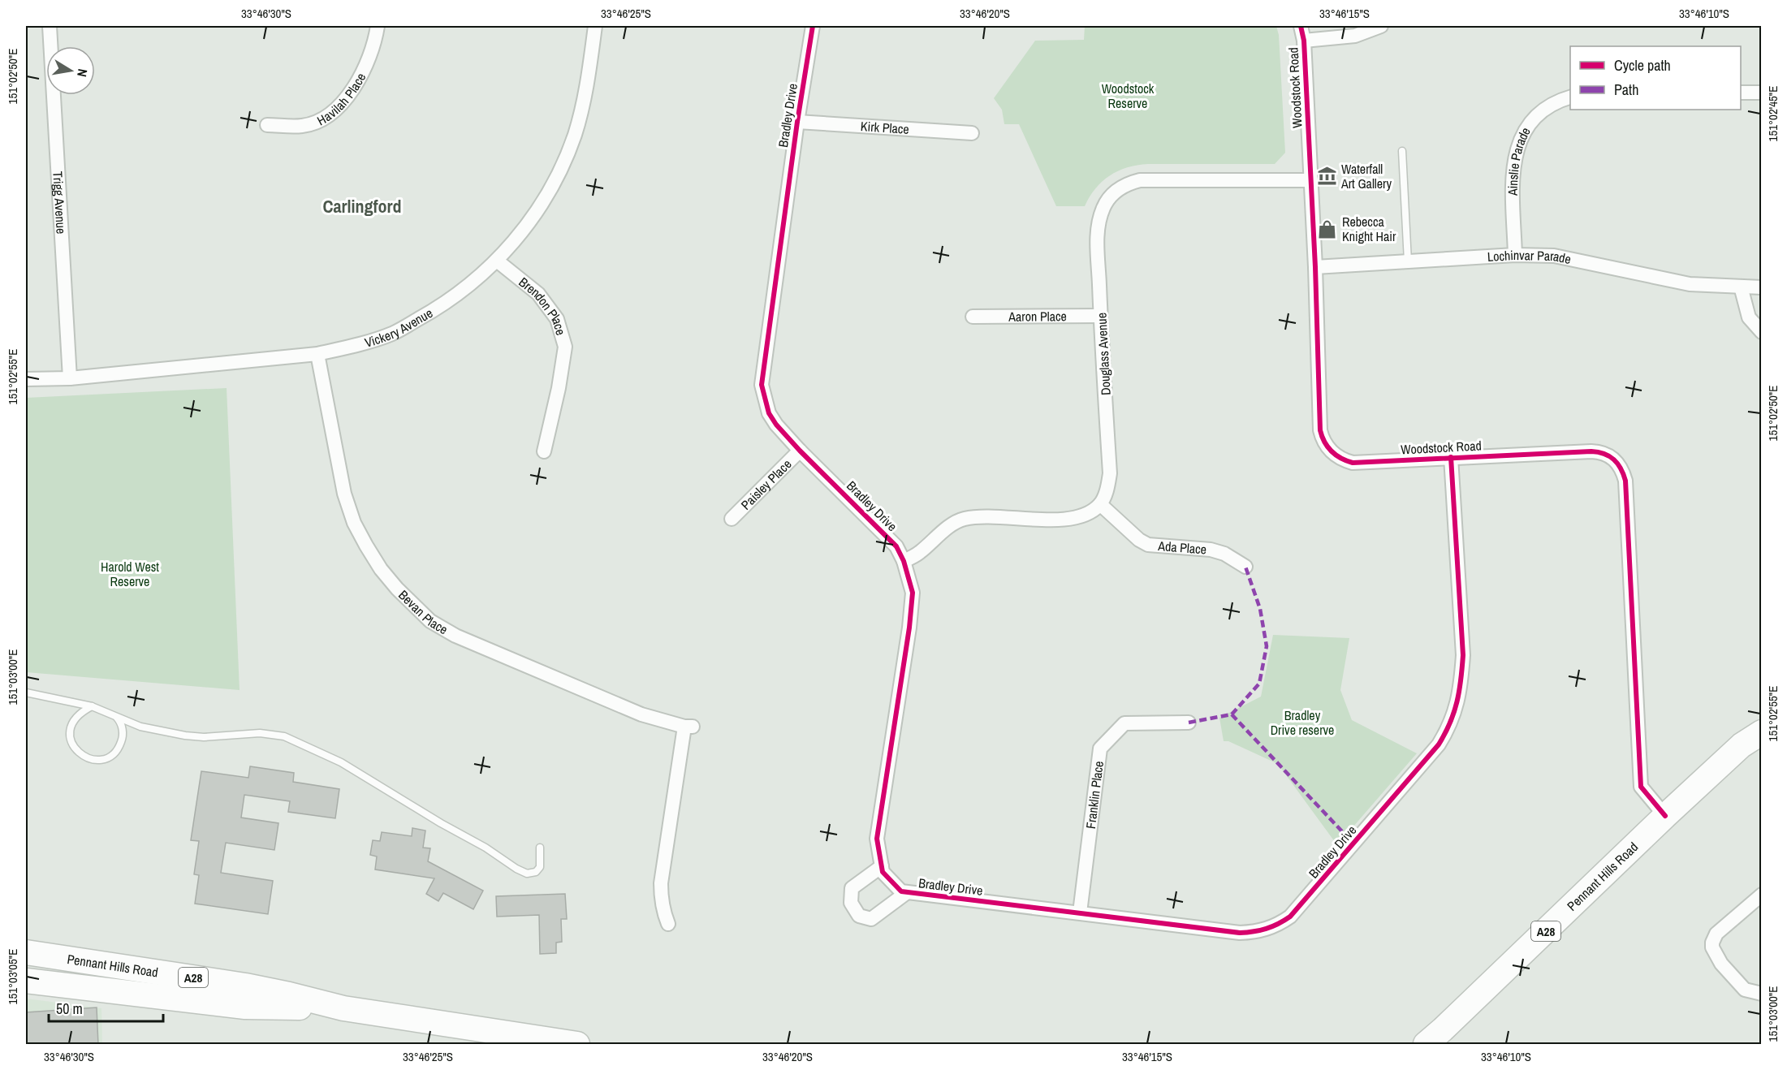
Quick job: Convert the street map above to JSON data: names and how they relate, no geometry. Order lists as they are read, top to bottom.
{
  "streets": {
    "highway": ["Pennant Hills Road", "A28"],
    "street": [
      "Woodstock Road",
      "Havilah Place",
      "Bradley Drive",
      "Kirk Place",
      "Ainslie Parade",
      "Trigg Avenue",
      "Lochinvar Parade",
      "Brendon Place",
      "Aaron Place",
      "Vickery Avenue",
      "Douglass Avenue",
      "Paisley Place",
      "Ada Place",
      "Bevan Place",
      "Franklin Place"
    ]
  },
  "crossings": [
    ["Woodstock Road", "Bradley Drive"],
    ["Woodstock Road", "Lochinvar Parade"],
    ["Woodstock Road", "Douglass Avenue"],
    ["Woodstock Road", "Pennant Hills Road"],
    ["Bradley Drive", "Kirk Place"],
    ["Bradley Drive", "Paisley Place"],
    ["Bradley Drive", "Franklin Place"],
    ["Ainslie Parade", "Lochinvar Parade"],
    ["Trigg Avenue", "Vickery Avenue"],
    ["Brendon Place", "Vickery Avenue"],
    ["Aaron Place", "Douglass Avenue"],
    ["Vickery Avenue", "Bevan Place"],
    ["Douglass Avenue", "Ada Place"]
  ],
  "districts": ["Carlingford"],
  "parks": ["Woodstock Reserve", "Harold West Reserve", "Bradley Drive reserve"],
  "places": {
    "museum": ["Waterfall Art Gallery"],
    "shop": ["Rebecca Knight Hair"]
  },
  "legend": ["Cycle path", "Path"],
  "scale_bar": "50 m",
  "north": "right",
  "coordinates": [
    "33°46'30\"S",
    "33°46'25\"S",
    "33°46'20\"S",
    "33°46'15\"S",
    "33°46'10\"S",
    "151°02'50\"E",
    "151°02'45\"E",
    "151°02'55\"E",
    "151°03'00\"E",
    "151°03'05\"E"
  ]
}
